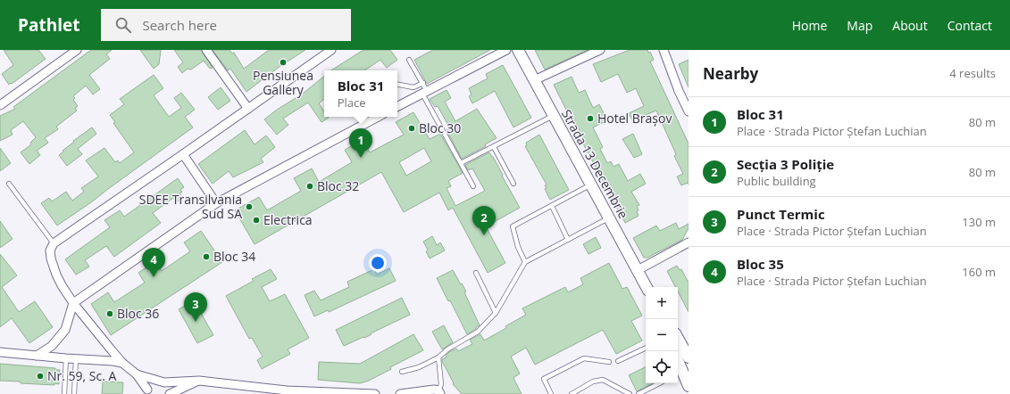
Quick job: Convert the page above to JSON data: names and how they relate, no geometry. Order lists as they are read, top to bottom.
{
  "streets": {
    "main road": ["Strada 13 Decembrie"]
  },
  "places": [
    "Pensiunea Gallery",
    "Hotel Brașov",
    "Bloc 30",
    "Bloc 32",
    "SDEE Transilvania Sud SA",
    "Electrica",
    "Bloc 34",
    "Bloc 36",
    "Nr. 59, Sc. A"
  ],
  "page": {
    "header": "Pathlet",
    "search": "Search here",
    "nav": [
      "Home",
      "Map",
      "About",
      "Contact"
    ],
    "heading": ["Nearby", "4 results"],
    "popup": ["Bloc 31", "Place"],
    "list": [
      {
        "mark": "1",
        "name": "Bloc 31",
        "note": "Place · Strada Pictor Ștefan Luchian",
        "value": "80 m"
      },
      {
        "mark": "2",
        "name": "Secția 3 Poliție",
        "note": "Public building",
        "value": "80 m"
      },
      {
        "mark": "3",
        "name": "Punct Termic",
        "note": "Place · Strada Pictor Ștefan Luchian",
        "value": "130 m"
      },
      {
        "mark": "4",
        "name": "Bloc 35",
        "note": "Place · Strada Pictor Ștefan Luchian",
        "value": "160 m"
      }
    ],
    "pins": [
      "1",
      "2",
      "4",
      "3"
    ],
    "map_buttons": ["+", "−"]
  }
}
